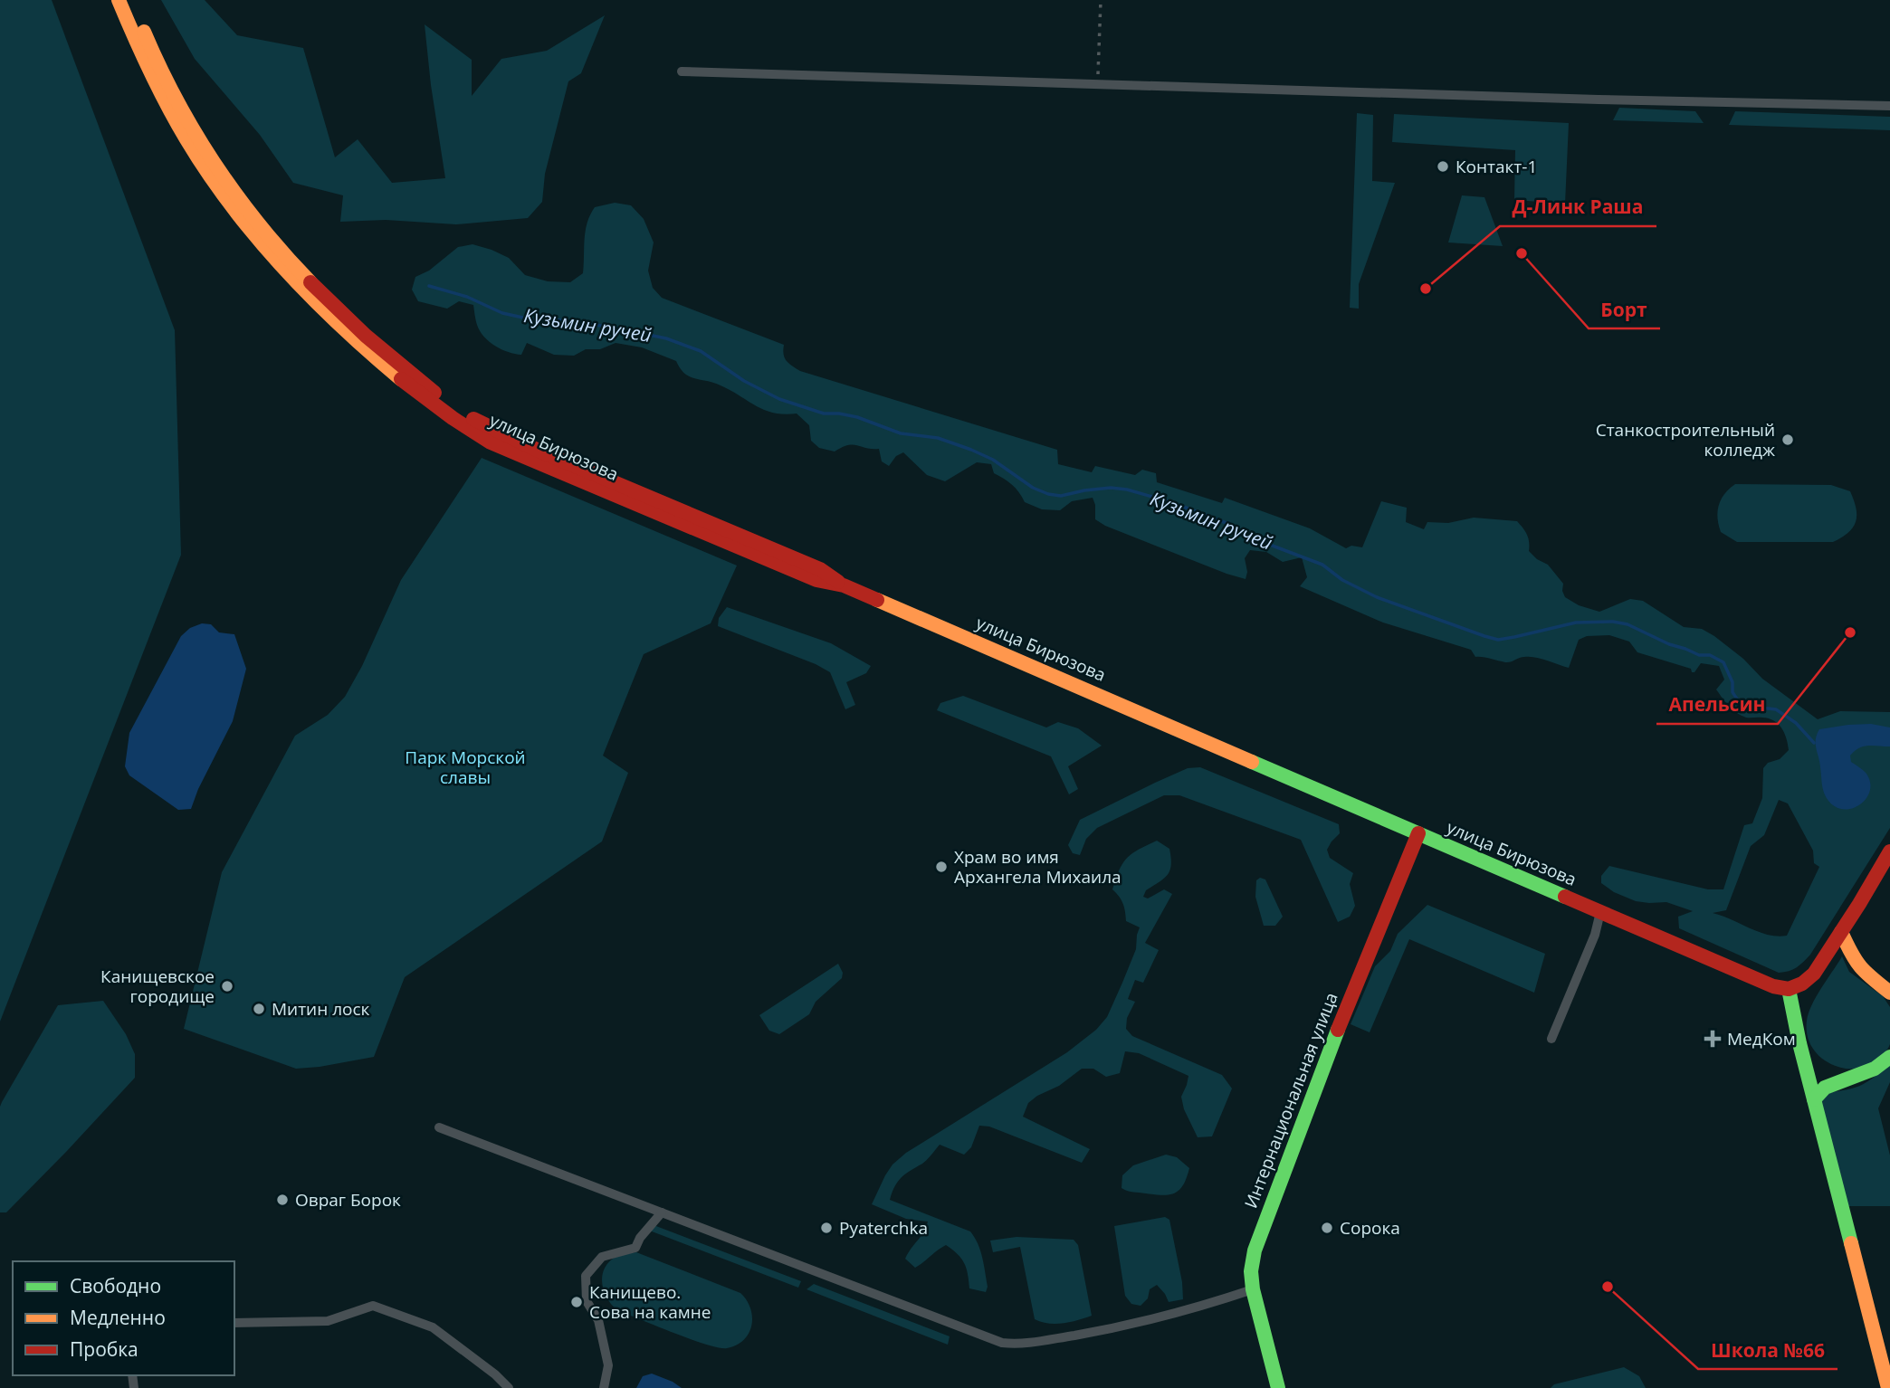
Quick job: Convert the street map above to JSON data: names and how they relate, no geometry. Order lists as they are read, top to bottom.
{
  "streets": {
    "main road": ["улица Бирюзова", "Интернациональная улица"]
  },
  "crossings": [
    ["улица Бирюзова", "Интернациональная улица"]
  ],
  "water": ["Кузьмин ручей"],
  "parks": ["Парк Морской славы"],
  "places": {
    "other": [
      "Контакт-1",
      "Борт",
      "Д-Линк Раша",
      "Станкостроительный колледж",
      "Апельсин",
      "Храм во имя Архангела Михаила",
      "Канищевское городище",
      "Митин лоск",
      "Овраг Борок",
      "Pyaterchka",
      "Сорока",
      "Школа №66",
      "Канищево. Сова на камне"
    ],
    "health": ["МедКом"]
  },
  "legend": ["Свободно", "Медленно", "Пробка"]
}
